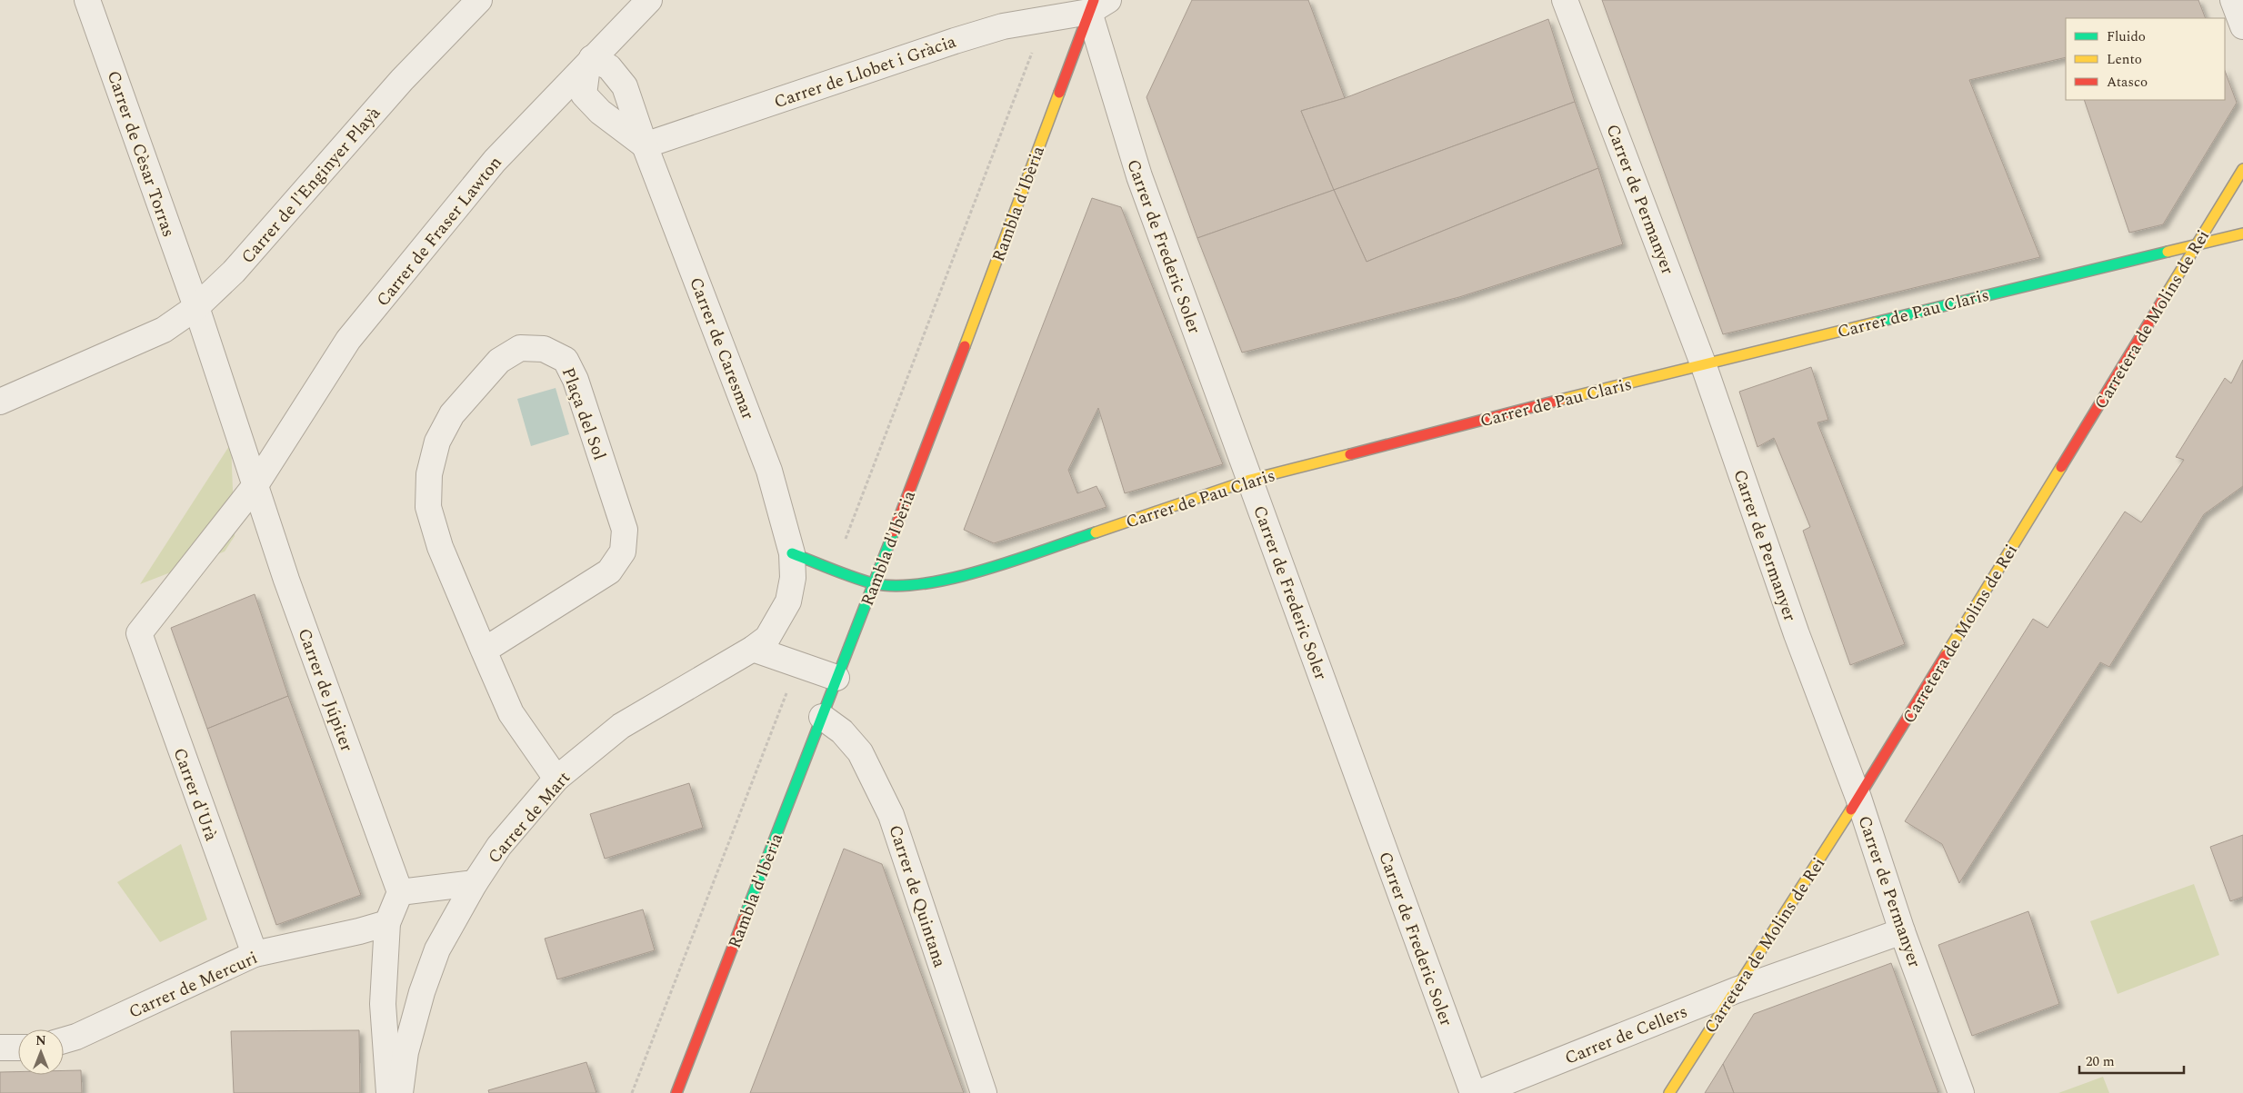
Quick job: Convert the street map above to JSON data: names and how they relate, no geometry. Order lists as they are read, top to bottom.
{
  "streets": {
    "street": [
      "Carrer de Llobet i Gràcia",
      "Carrer de Cèsar Torras",
      "Carrer de l'Enginyer Playà",
      "Carrer de Permanyer",
      "Rambla d'Ibèria",
      "Carrer de Fraser Lawton",
      "Carrer de Frederic Soler",
      "Carrer de Pau Claris",
      "Carretera de Molins de Rei",
      "Carrer de Caresmar",
      "Plaça del Sol",
      "Carrer de Júpiter",
      "Carrer d'Urà",
      "Carrer de Mart",
      "Carrer de Quintana",
      "Carrer de Mercuri",
      "Carrer de Cellers"
    ]
  },
  "crossings": [
    ["Carrer de Llobet i Gràcia", "Rambla d'Ibèria"],
    ["Carrer de Llobet i Gràcia", "Carrer de Frederic Soler"],
    ["Carrer de Llobet i Gràcia", "Carrer de Caresmar"],
    ["Carrer de Cèsar Torras", "Carrer de l'Enginyer Playà"],
    ["Carrer de Permanyer", "Carrer de Pau Claris"],
    ["Carrer de Permanyer", "Carretera de Molins de Rei"],
    ["Carrer de Permanyer", "Carrer de Cellers"],
    ["Rambla d'Ibèria", "Carrer de Frederic Soler"],
    ["Rambla d'Ibèria", "Carrer de Pau Claris"],
    ["Rambla d'Ibèria", "Carrer de Quintana"],
    ["Carrer de Fraser Lawton", "Carrer de Caresmar"],
    ["Carrer de Fraser Lawton", "Carrer de Júpiter"],
    ["Carrer de Fraser Lawton", "Carrer d'Urà"],
    ["Carrer de Frederic Soler", "Carrer de Pau Claris"],
    ["Carrer de Pau Claris", "Carretera de Molins de Rei"],
    ["Carrer de Pau Claris", "Carrer de Caresmar"],
    ["Carrer de Pau Claris", "Carrer de Mart"],
    ["Carretera de Molins de Rei", "Carrer de Cellers"],
    ["Carrer de Caresmar", "Carrer de Mart"],
    ["Plaça del Sol", "Carrer de Mart"],
    ["Carrer d'Urà", "Carrer de Mercuri"]
  ],
  "legend": ["Fluido", "Lento", "Atasco"],
  "scale_bar": "20 m",
  "north": "top"
}
